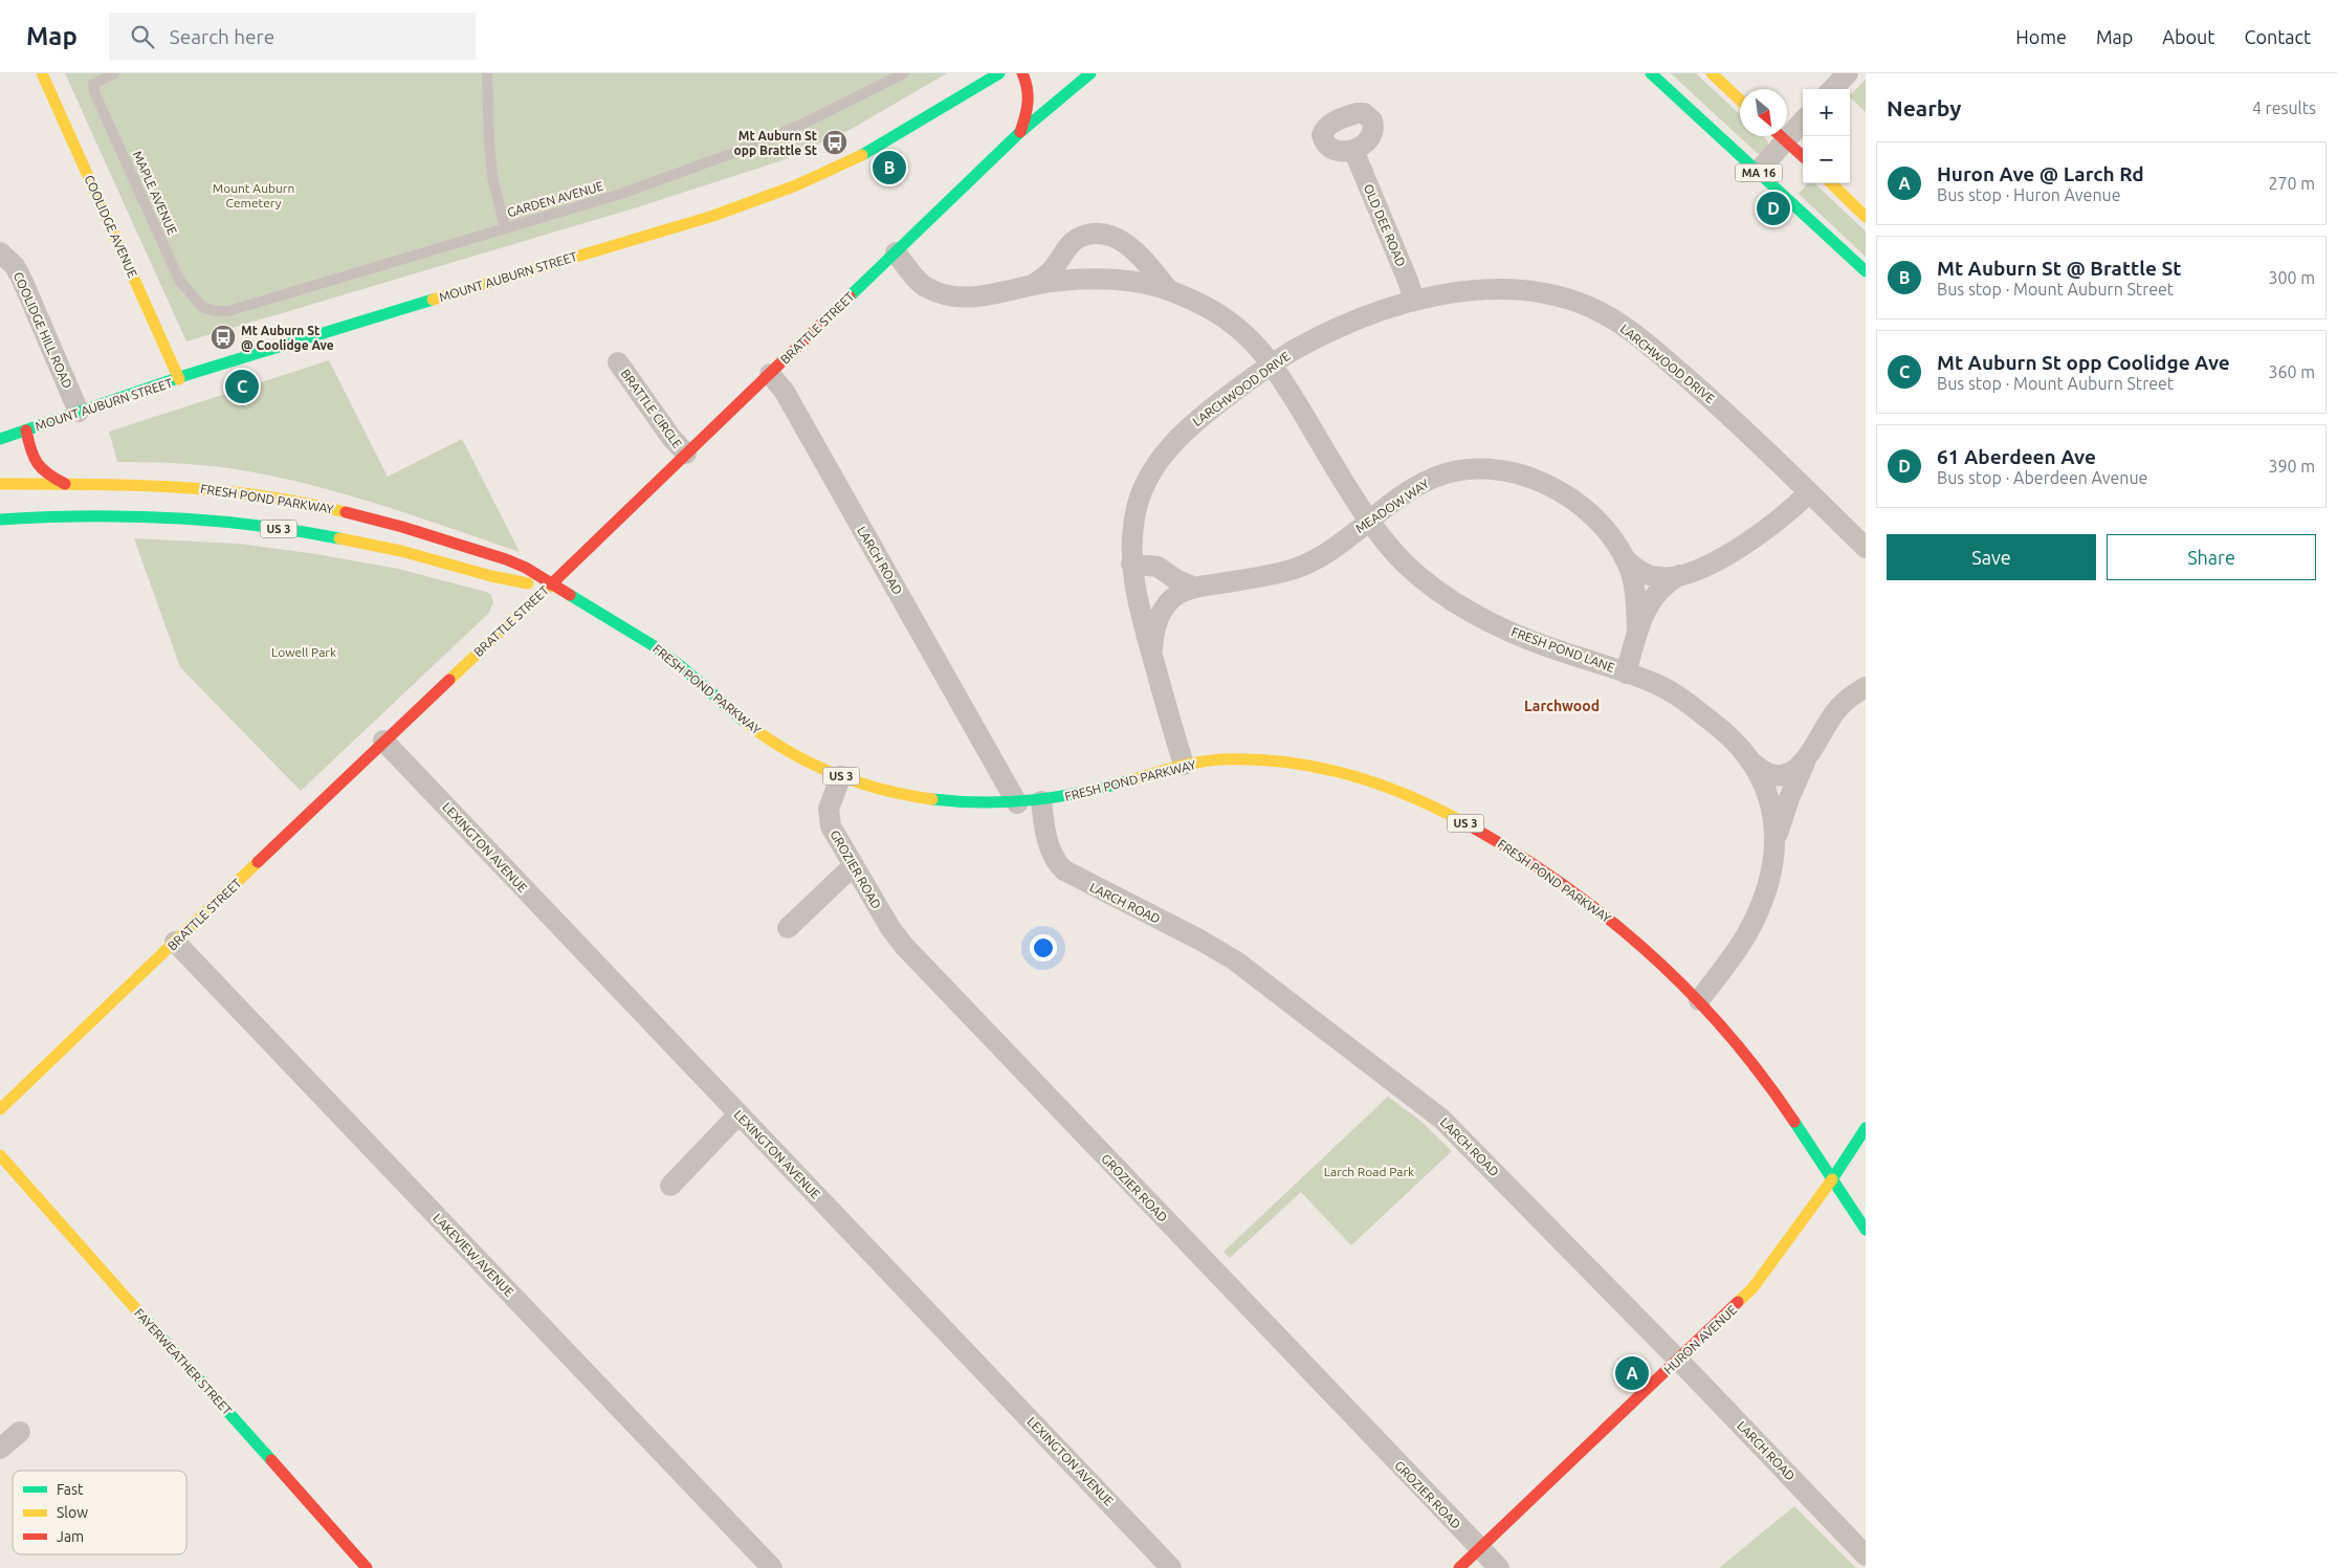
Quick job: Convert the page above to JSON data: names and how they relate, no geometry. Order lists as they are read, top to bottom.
{
  "streets": {
    "main road": [
      "MA 16",
      "COOLIDGE AVENUE",
      "MOUNT AUBURN STREET",
      "BRATTLE STREET",
      "FRESH POND PARKWAY",
      "US 3",
      "HURON AVENUE",
      "FAYERWEATHER STREET"
    ],
    "street": [
      "OLD DEE ROAD",
      "COOLIDGE HILL ROAD",
      "LARCHWOOD DRIVE",
      "BRATTLE CIRCLE",
      "MEADOW WAY",
      "LARCH ROAD",
      "FRESH POND LANE",
      "LEXINGTON AVENUE",
      "GROZIER ROAD",
      "LAKEVIEW AVENUE"
    ],
    "lane": ["MAPLE AVENUE", "GARDEN AVENUE"]
  },
  "crossings": [
    ["MAPLE AVENUE", "GARDEN AVENUE"],
    ["OLD DEE ROAD", "LARCHWOOD DRIVE"],
    ["COOLIDGE AVENUE", "MOUNT AUBURN STREET"],
    ["MOUNT AUBURN STREET", "COOLIDGE HILL ROAD"],
    ["BRATTLE STREET", "BRATTLE CIRCLE"],
    ["BRATTLE STREET", "FRESH POND PARKWAY"],
    ["BRATTLE STREET", "LARCH ROAD"],
    ["BRATTLE STREET", "FRESH POND LANE"],
    ["BRATTLE STREET", "LEXINGTON AVENUE"],
    ["BRATTLE STREET", "LAKEVIEW AVENUE"],
    ["LARCHWOOD DRIVE", "FRESH POND PARKWAY"],
    ["LARCHWOOD DRIVE", "MEADOW WAY"],
    ["LARCHWOOD DRIVE", "FRESH POND LANE"],
    ["FRESH POND PARKWAY", "LARCH ROAD"],
    ["FRESH POND PARKWAY", "FRESH POND LANE"],
    ["FRESH POND PARKWAY", "GROZIER ROAD"],
    ["FRESH POND PARKWAY", "HURON AVENUE"],
    ["MEADOW WAY", "FRESH POND LANE"],
    ["LARCH ROAD", "HURON AVENUE"],
    ["GROZIER ROAD", "HURON AVENUE"]
  ],
  "districts": ["Larchwood"],
  "parks": ["Mount Auburn Cemetery", "Lowell Park", "Larch Road Park"],
  "places": {
    "bus stop": ["Mt Auburn St opp Brattle St", "Mt Auburn St @ Coolidge Ave"]
  },
  "legend": ["Fast", "Slow", "Jam"],
  "north": "bottom right",
  "page": {
    "header": "Map",
    "search": "Search here",
    "nav": [
      "Home",
      "Map",
      "About",
      "Contact"
    ],
    "heading": ["Nearby", "4 results"],
    "map_buttons": ["+", "−"],
    "list": [
      {
        "mark": "A",
        "name": "Huron Ave @ Larch Rd",
        "note": "Bus stop · Huron Avenue",
        "value": "270 m"
      },
      {
        "mark": "B",
        "name": "Mt Auburn St @ Brattle St",
        "note": "Bus stop · Mount Auburn Street",
        "value": "300 m"
      },
      {
        "mark": "C",
        "name": "Mt Auburn St opp Coolidge Ave",
        "note": "Bus stop · Mount Auburn Street",
        "value": "360 m"
      },
      {
        "mark": "D",
        "name": "61 Aberdeen Ave",
        "note": "Bus stop · Aberdeen Avenue",
        "value": "390 m"
      }
    ],
    "pins": [
      "B",
      "D",
      "C",
      "A"
    ],
    "buttons": ["Save", "Share"]
  }
}
